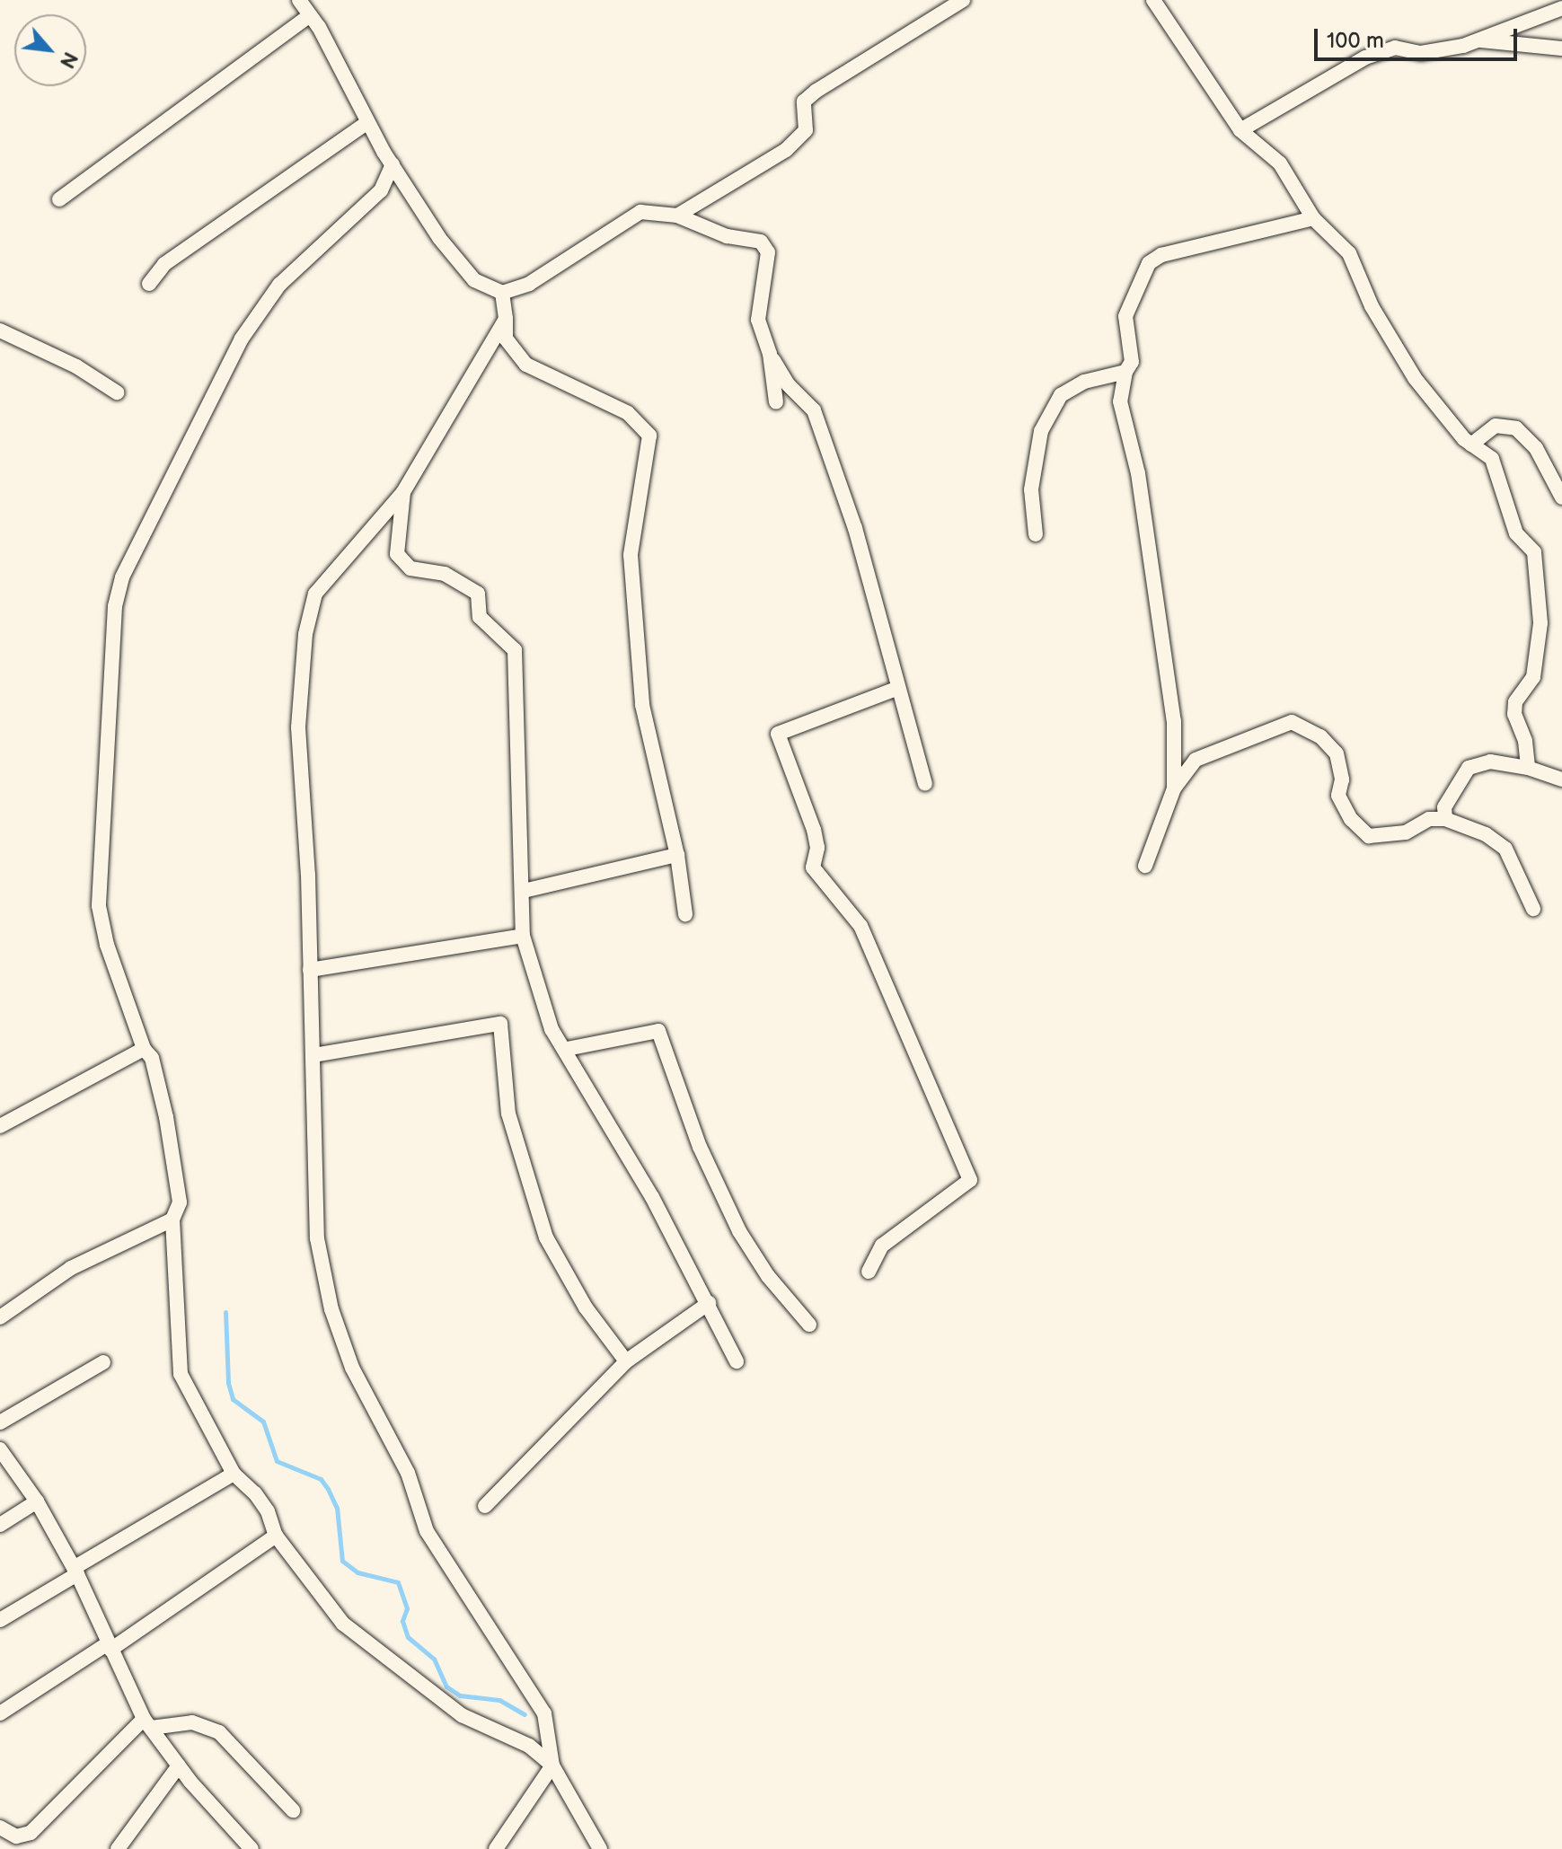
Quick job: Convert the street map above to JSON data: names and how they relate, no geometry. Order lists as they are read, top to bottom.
{
  "scale_bar": "100 m",
  "north": "bottom right"
}
